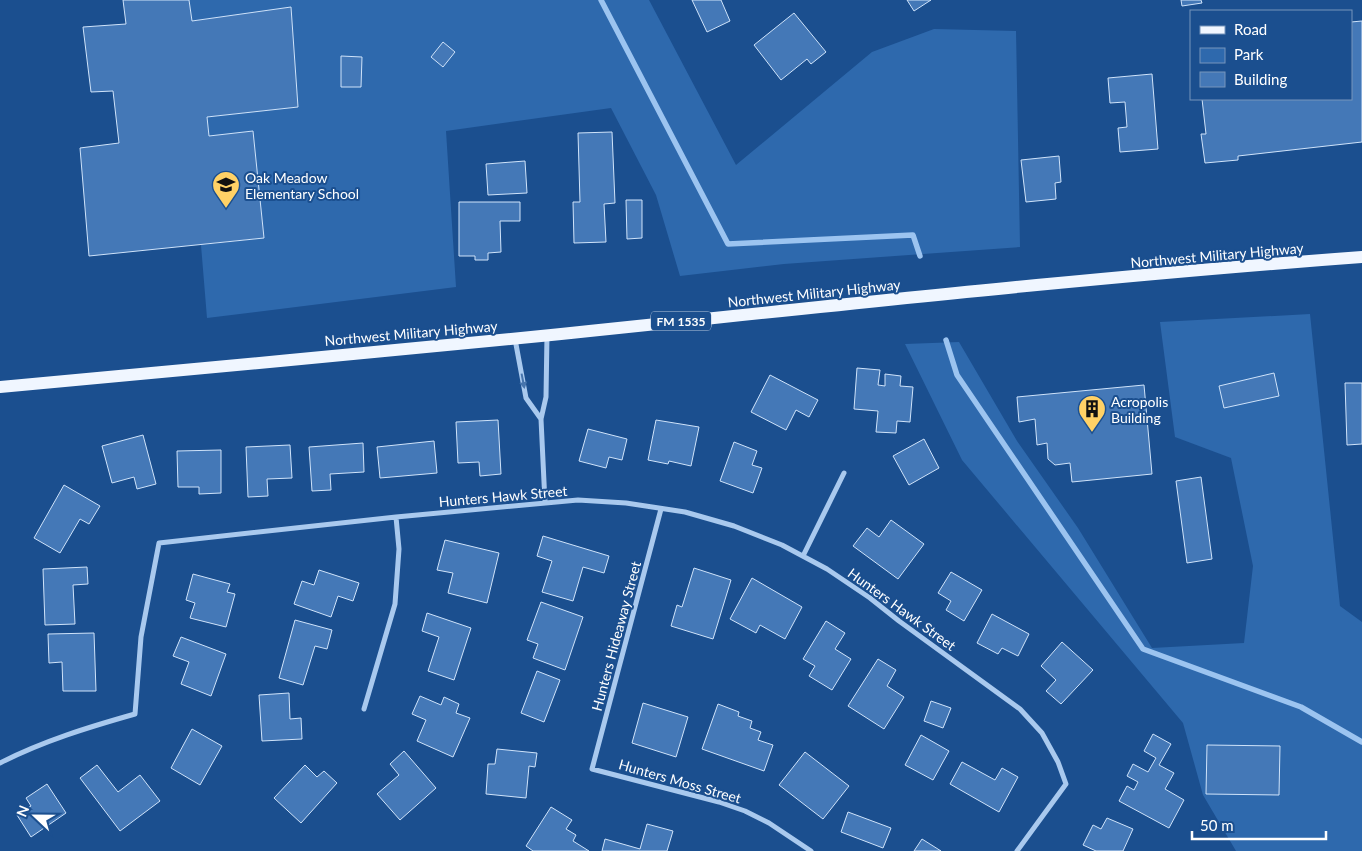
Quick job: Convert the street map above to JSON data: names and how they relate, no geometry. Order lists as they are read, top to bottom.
{
  "streets": {
    "main road": ["Northwest Military Highway", "FM 1535"],
    "street": ["Hunters Hawk Street", "Hunters Hideaway Street", "Hunters Moss Street"]
  },
  "crossings": [
    ["Hunters Hawk Street", "Hunters Hideaway Street"],
    ["Hunters Hideaway Street", "Hunters Moss Street"]
  ],
  "places": {
    "school or university": ["Oak Meadow Elementary School"],
    "building": ["Acropolis Building"]
  },
  "legend": ["Road", "Park", "Building"],
  "scale_bar": "50 m",
  "north": "left"
}
